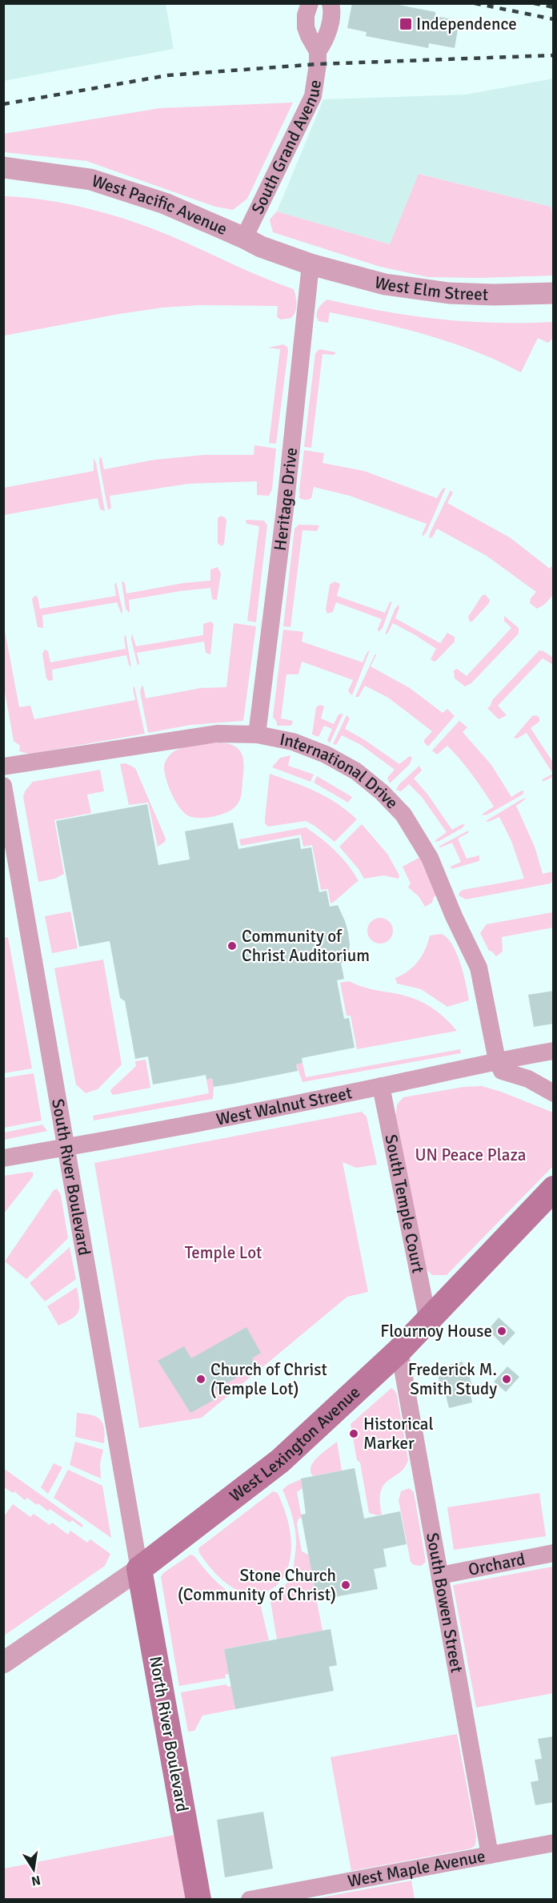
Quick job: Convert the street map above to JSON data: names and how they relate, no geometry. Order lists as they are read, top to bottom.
{
  "streets": {
    "main road": ["West Lexington Avenue", "North River Boulevard"],
    "street": [
      "South Grand Avenue",
      "West Pacific Avenue",
      "West Elm Street",
      "Heritage Drive",
      "International Drive",
      "West Walnut Street",
      "South River Boulevard",
      "South Temple Court",
      "Orchard",
      "South Bowen Street",
      "West Maple Avenue"
    ]
  },
  "crossings": [
    ["South Grand Avenue", "West Pacific Avenue"],
    ["West Pacific Avenue", "West Elm Street"],
    ["West Pacific Avenue", "Heritage Drive"],
    ["West Elm Street", "Heritage Drive"],
    ["Heritage Drive", "International Drive"],
    ["International Drive", "West Walnut Street"],
    ["West Walnut Street", "South River Boulevard"],
    ["West Walnut Street", "South Temple Court"],
    ["South River Boulevard", "West Lexington Avenue"],
    ["South River Boulevard", "North River Boulevard"],
    ["South Temple Court", "West Lexington Avenue"],
    ["West Lexington Avenue", "South Bowen Street"],
    ["West Lexington Avenue", "North River Boulevard"],
    ["Orchard", "South Bowen Street"],
    ["South Bowen Street", "West Maple Avenue"]
  ],
  "parks": ["UN Peace Plaza", "Temple Lot"],
  "places": {
    "transit": ["Independence"],
    "other": [
      "Community of Christ Auditorium",
      "Flournoy House",
      "Church of Christ (Temple Lot)",
      "Frederick M. Smith Study",
      "Historical Marker",
      "Stone Church (Community of Christ)"
    ]
  },
  "north": "bottom"
}
